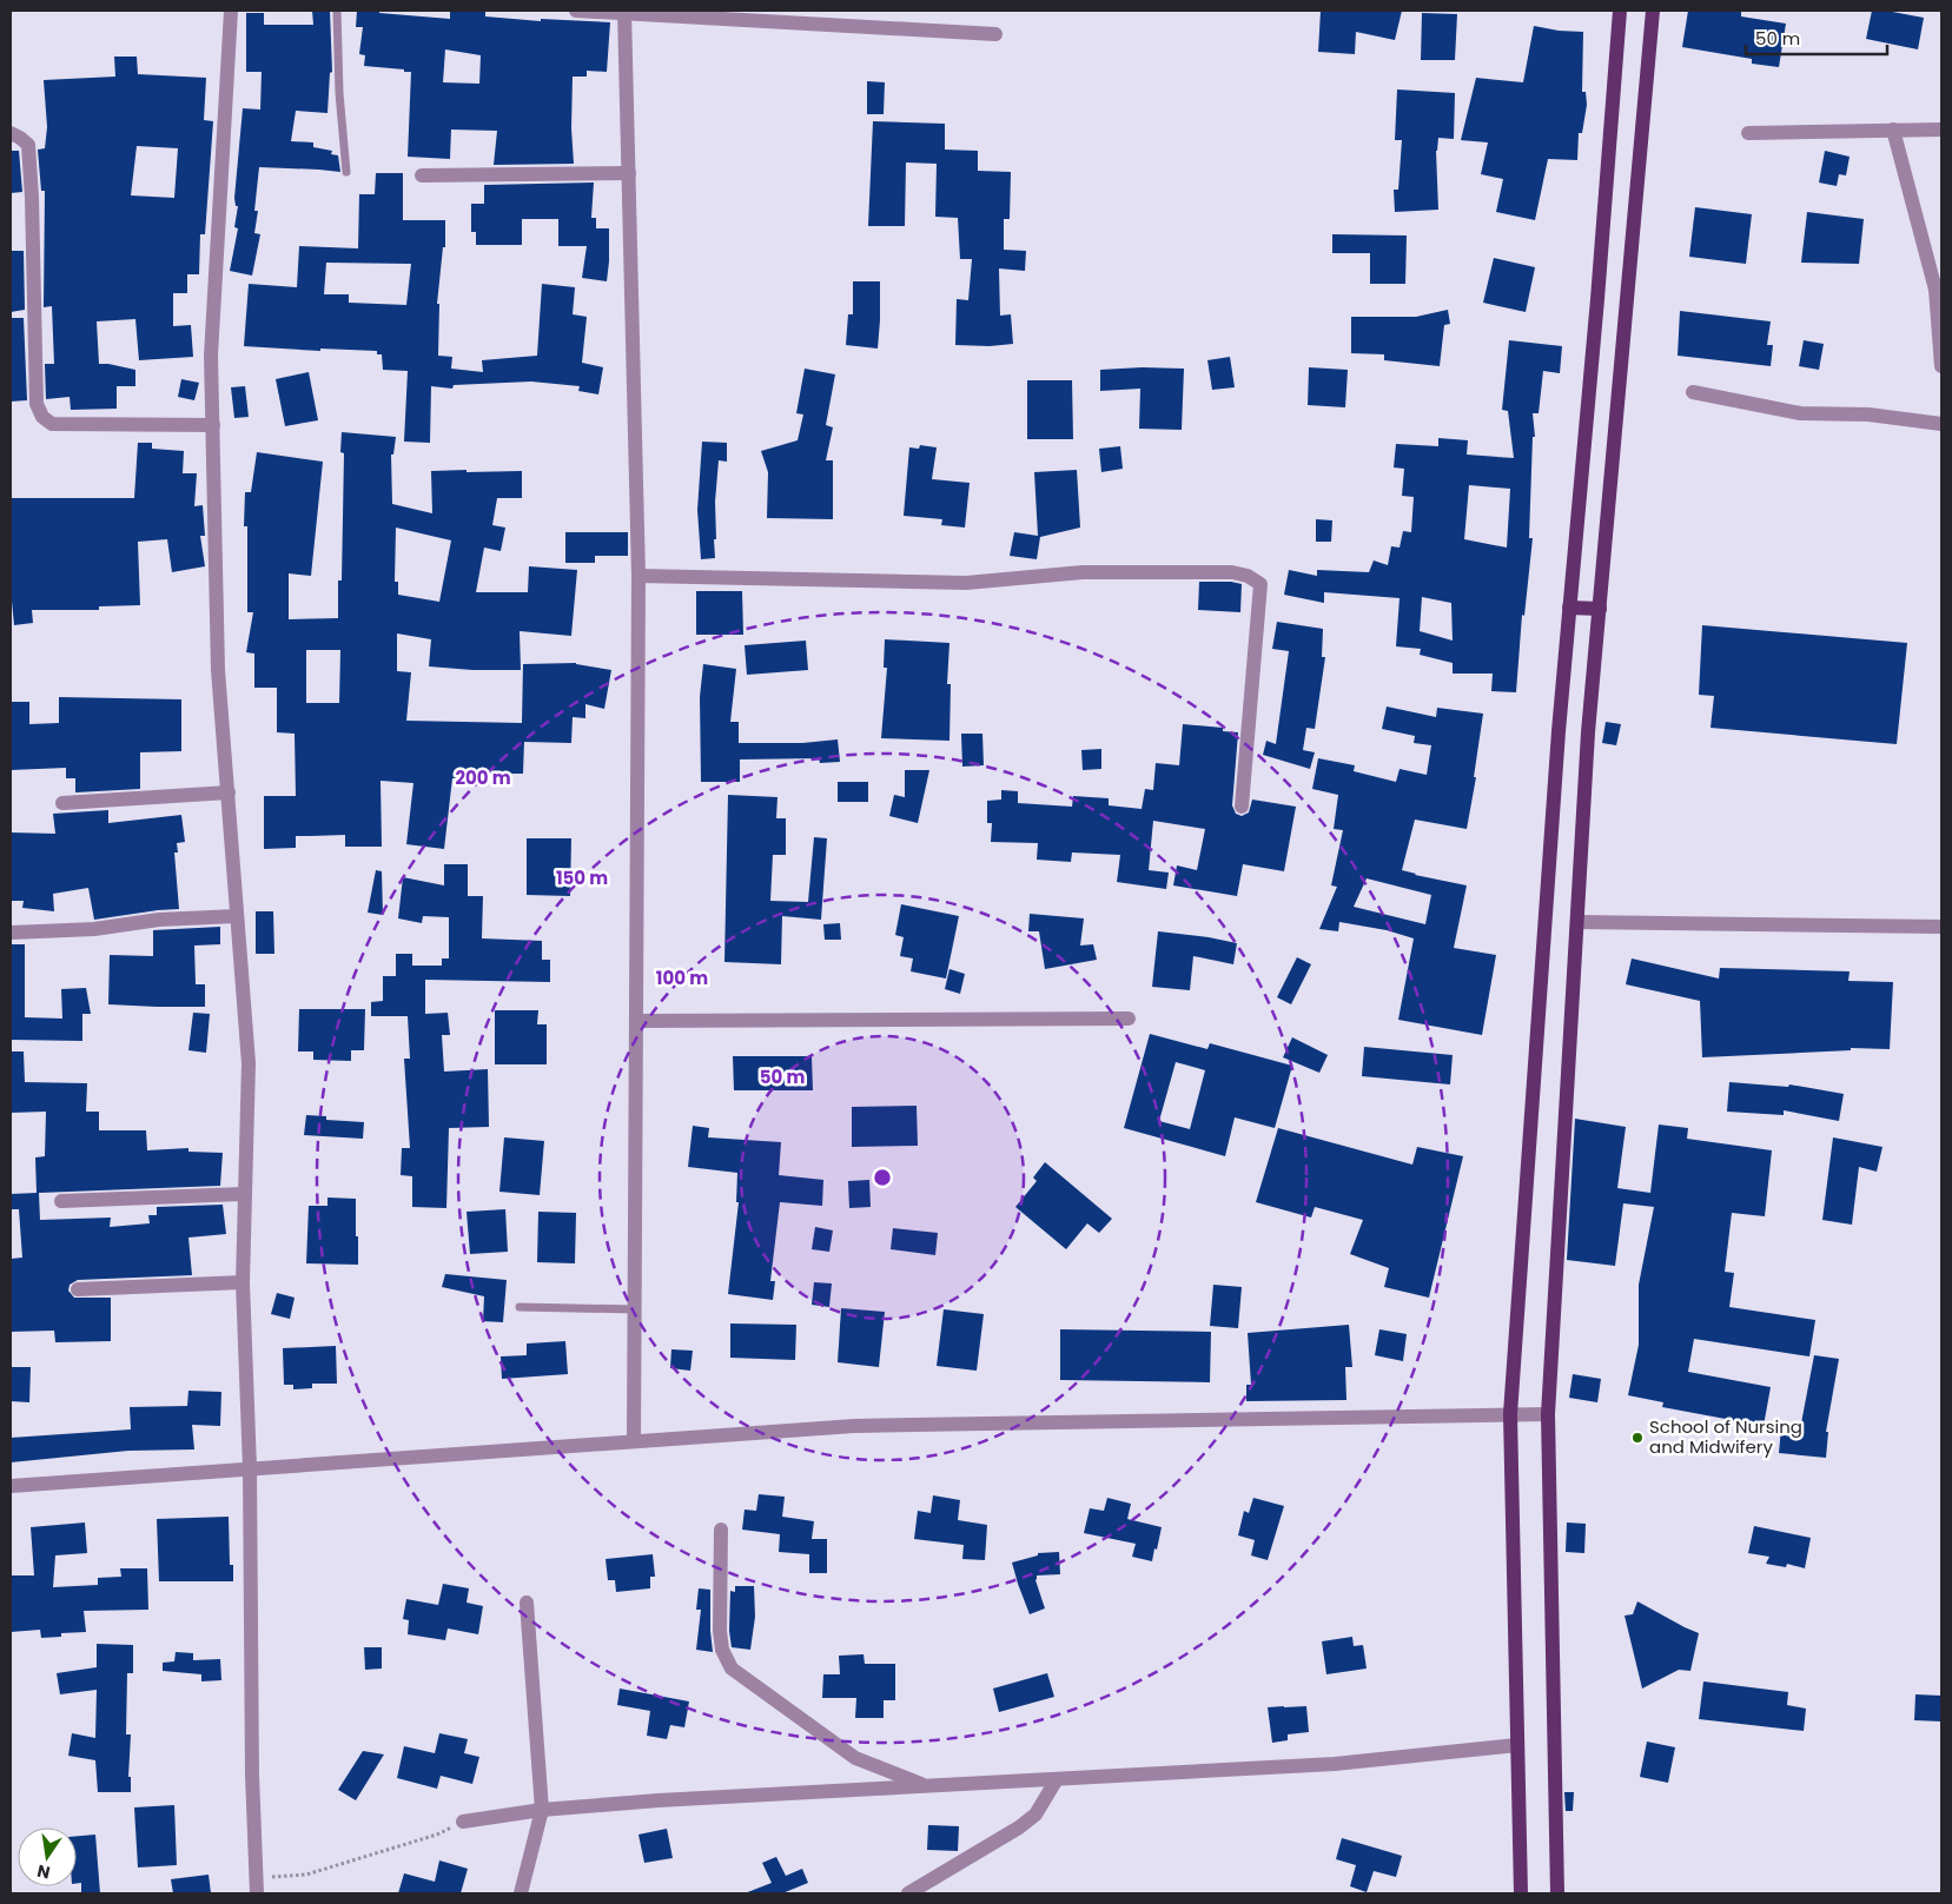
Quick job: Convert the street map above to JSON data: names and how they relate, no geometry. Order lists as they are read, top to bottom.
{
  "places": ["School of Nursing and Midwifery"],
  "scale_bar": "50 m",
  "north": "bottom",
  "rings": [
    "200 m",
    "150 m",
    "100 m",
    "50 m"
  ]
}
